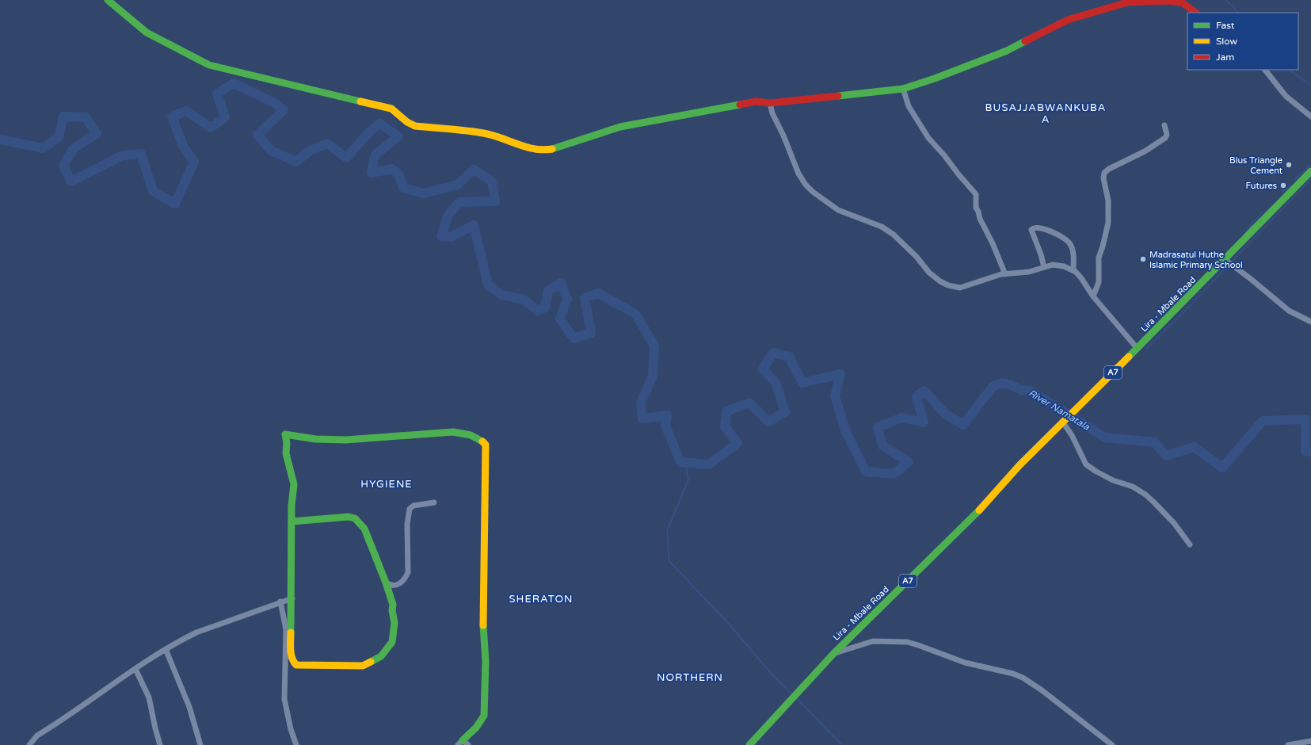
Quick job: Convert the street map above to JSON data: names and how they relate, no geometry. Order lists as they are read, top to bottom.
{
  "streets": {
    "street": ["Lira - Mbale Road", "A7"]
  },
  "districts": [
    "BUSAJJABWANKUBA A",
    "HYGIENE",
    "SHERATON",
    "NORTHERN"
  ],
  "water": ["River Namatala"],
  "places": ["Blus Triangle Cement", "Futures", "Madrasatul Huthe Islamic Primary School"],
  "legend": ["Fast", "Slow", "Jam"]
}
